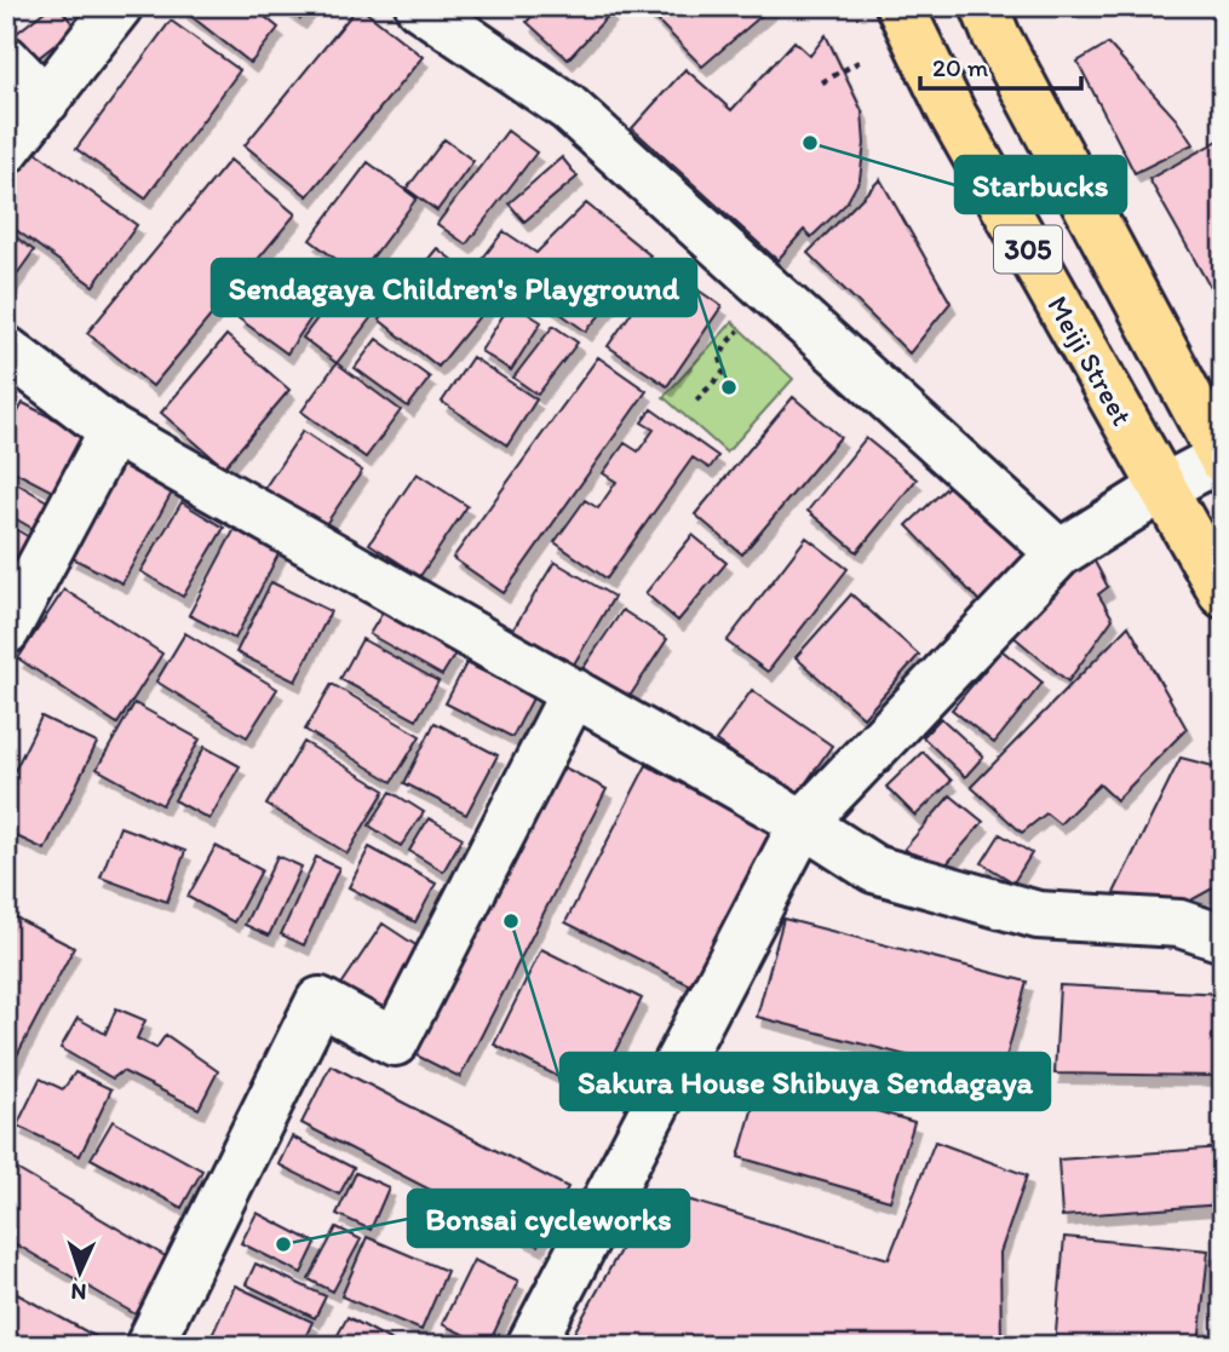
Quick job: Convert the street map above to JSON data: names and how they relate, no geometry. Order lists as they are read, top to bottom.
{
  "streets": {
    "main road": ["305", "Meiji Street"]
  },
  "crossings": [
    ["305", "Meiji Street"]
  ],
  "places": [
    "Starbucks",
    "Sendagaya Children's Playground",
    "Sakura House Shibuya Sendagaya",
    "Bonsai cycleworks"
  ],
  "scale_bar": "20 m",
  "north": "bottom"
}
